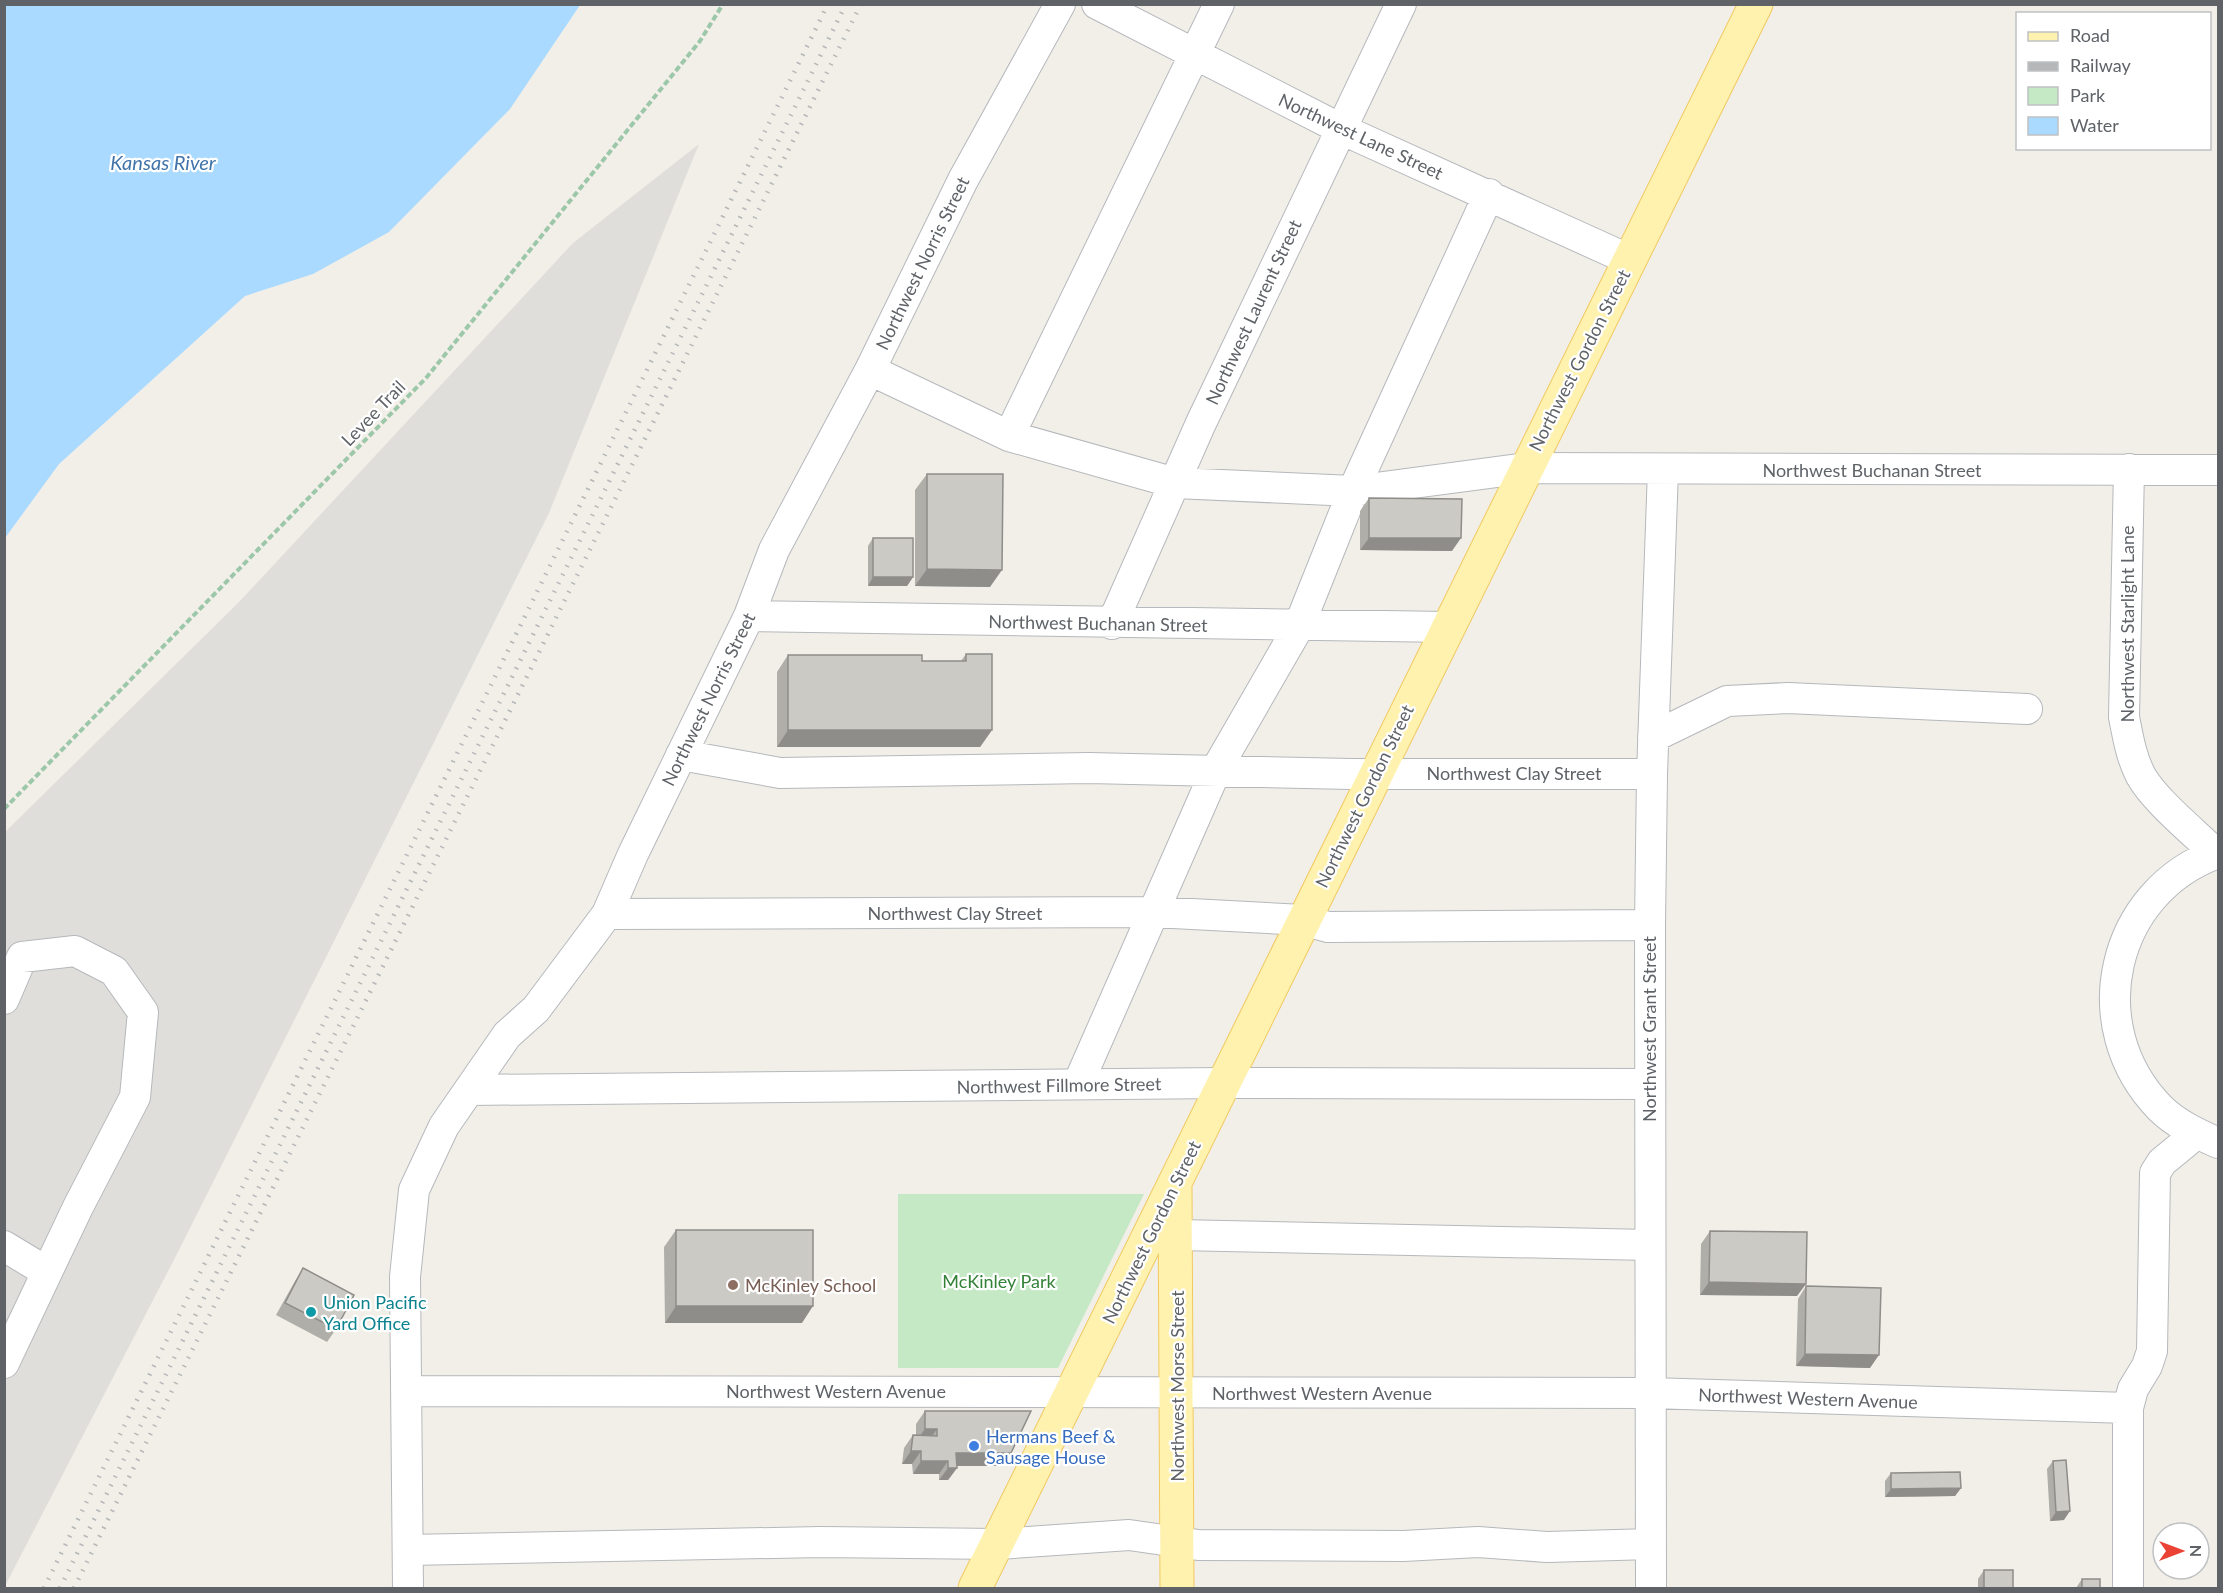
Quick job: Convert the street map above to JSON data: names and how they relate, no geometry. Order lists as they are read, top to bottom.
{
  "streets": {
    "main road": ["Northwest Gordon Street", "Northwest Morse Street"],
    "street": [
      "Northwest Lane Street",
      "Northwest Norris Street",
      "Northwest Laurent Street",
      "Northwest Buchanan Street",
      "Northwest Starlight Lane",
      "Northwest Clay Street",
      "Northwest Grant Street",
      "Northwest Fillmore Street",
      "Northwest Western Avenue"
    ],
    "path": ["Levee Trail"]
  },
  "crossings": [
    ["Northwest Lane Street", "Northwest Laurent Street"],
    ["Northwest Lane Street", "Northwest Gordon Street"],
    ["Northwest Norris Street", "Northwest Buchanan Street"],
    ["Northwest Norris Street", "Northwest Clay Street"],
    ["Northwest Norris Street", "Northwest Fillmore Street"],
    ["Northwest Norris Street", "Northwest Western Avenue"],
    ["Northwest Laurent Street", "Northwest Buchanan Street"],
    ["Northwest Gordon Street", "Northwest Buchanan Street"],
    ["Northwest Gordon Street", "Northwest Clay Street"],
    ["Northwest Gordon Street", "Northwest Fillmore Street"],
    ["Northwest Gordon Street", "Northwest Morse Street"],
    ["Northwest Gordon Street", "Northwest Western Avenue"],
    ["Northwest Buchanan Street", "Northwest Starlight Lane"],
    ["Northwest Buchanan Street", "Northwest Grant Street"],
    ["Northwest Clay Street", "Northwest Grant Street"],
    ["Northwest Grant Street", "Northwest Fillmore Street"],
    ["Northwest Grant Street", "Northwest Western Avenue"],
    ["Northwest Morse Street", "Northwest Western Avenue"]
  ],
  "water": ["Kansas River"],
  "parks": ["McKinley Park"],
  "places": ["McKinley School", "Union Pacific Yard Office", "Hermans Beef & Sausage House"],
  "legend": [
    "Road",
    "Railway",
    "Park",
    "Water"
  ],
  "north": "right"
}
